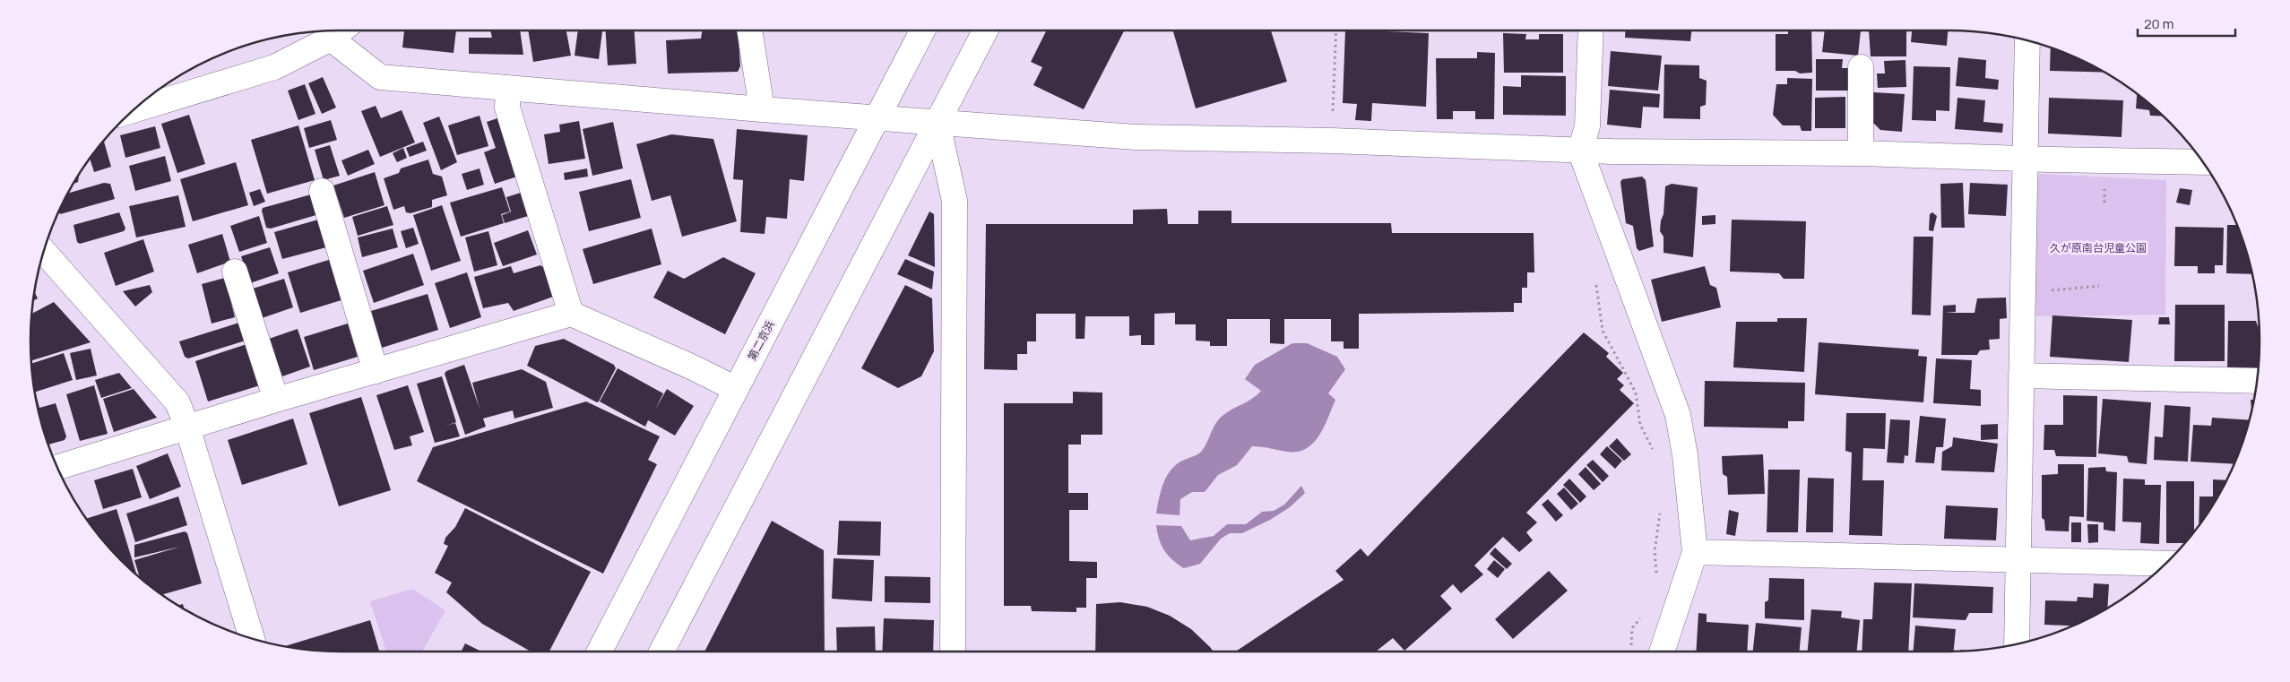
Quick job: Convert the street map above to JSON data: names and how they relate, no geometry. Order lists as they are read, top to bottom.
{
  "streets": {
    "main road": ["第二京浜"]
  },
  "parks": ["久が原南台児童公園"],
  "scale_bar": "20 m"
}
